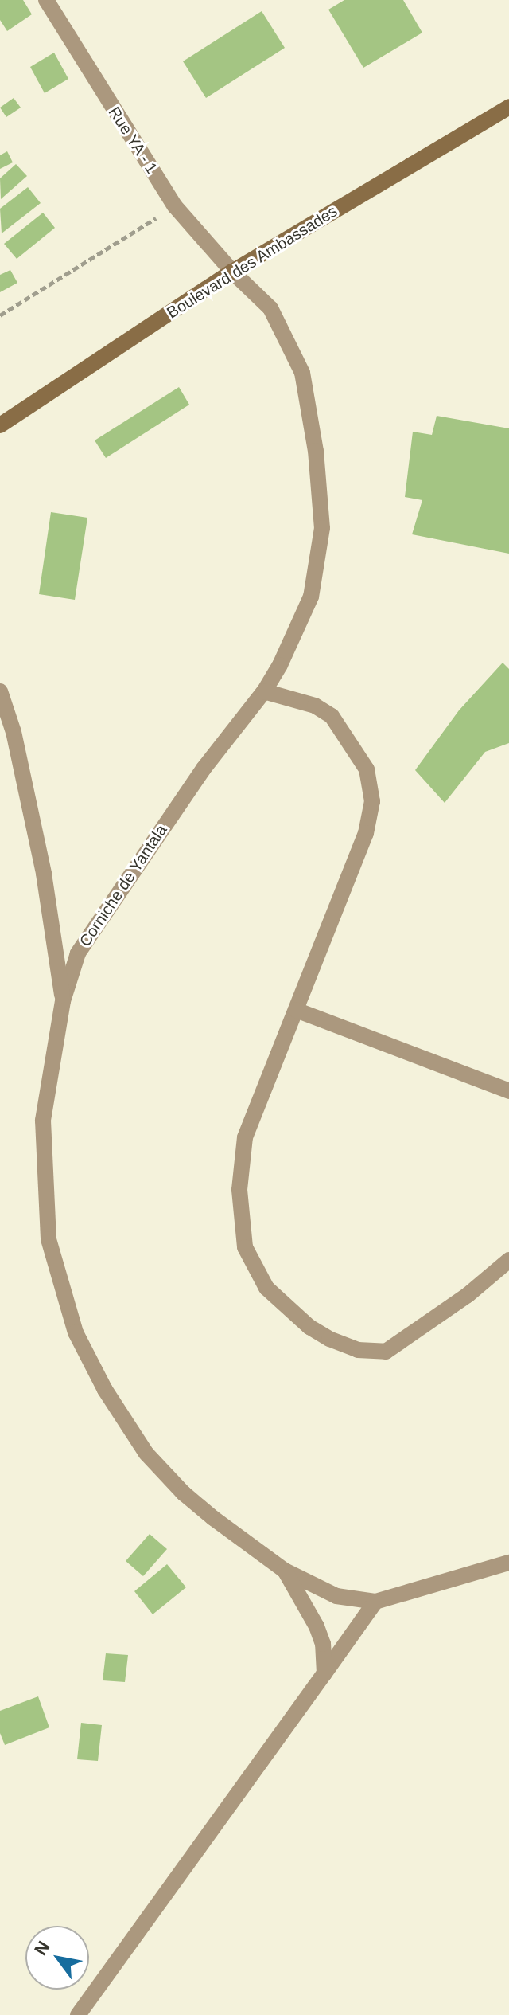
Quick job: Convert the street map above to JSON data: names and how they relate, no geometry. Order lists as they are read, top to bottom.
{
  "streets": {
    "main road": ["Boulevard des Ambassades"],
    "street": ["Rue YA - 1", "Corniche de Yantala"]
  },
  "crossings": [
    ["Rue YA - 1", "Boulevard des Ambassades"],
    ["Rue YA - 1", "Corniche de Yantala"],
    ["Boulevard des Ambassades", "Corniche de Yantala"]
  ],
  "north": "top left"
}
